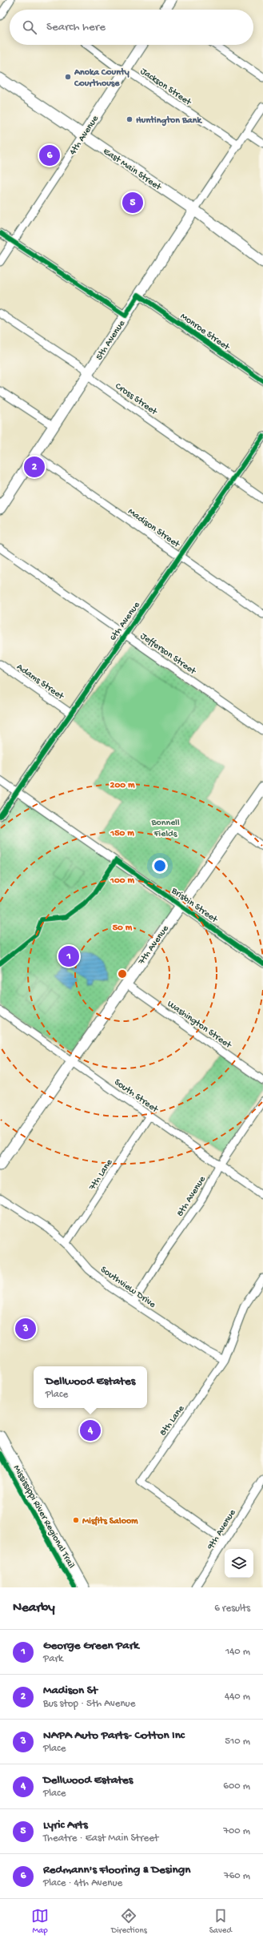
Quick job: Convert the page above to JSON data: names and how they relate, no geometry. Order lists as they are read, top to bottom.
{
  "streets": {
    "main road": [
      "4th Avenue",
      "East Main Street",
      "5th Avenue",
      "7th Avenue"
    ],
    "street": [
      "Jackson Street",
      "Monroe Street",
      "Cross Street",
      "Madison Street",
      "6th Avenue",
      "Jefferson Street",
      "Adams Street",
      "Brisbin Street",
      "Washington Street",
      "South Street",
      "7th Lane",
      "8th Avenue",
      "Southview Drive",
      "8th Lane",
      "9th Avenue"
    ],
    "cycle path": ["Mississippi River Regional Trail"]
  },
  "crossings": [
    ["Jackson Street", "4th Avenue"],
    ["Jackson Street", "5th Avenue"],
    ["4th Avenue", "East Main Street"],
    ["East Main Street", "5th Avenue"],
    ["Monroe Street", "5th Avenue"],
    ["5th Avenue", "Cross Street"],
    ["5th Avenue", "Madison Street"],
    ["Cross Street", "6th Avenue"],
    ["Madison Street", "6th Avenue"],
    ["6th Avenue", "Jefferson Street"],
    ["6th Avenue", "Adams Street"],
    ["6th Avenue", "Brisbin Street"],
    ["Brisbin Street", "7th Avenue"],
    ["7th Avenue", "Washington Street"],
    ["7th Avenue", "South Street"],
    ["South Street", "7th Lane"],
    ["South Street", "8th Avenue"],
    ["7th Lane", "Southview Drive"],
    ["8th Avenue", "Southview Drive"],
    ["Southview Drive", "8th Lane"],
    ["8th Lane", "9th Avenue"]
  ],
  "parks": ["Bonnell Fields"],
  "places": ["Anoka County Courthouse", "Huntington Bank", "Misfits Saloom"],
  "page": {
    "search": "Search here",
    "pins": [
      "6",
      "5",
      "2",
      "1",
      "3",
      "4"
    ],
    "popup": ["Dellwood Estates", "Place"],
    "heading": ["Nearby", "6 results"],
    "list": [
      {
        "mark": "1",
        "name": "George Green Park",
        "note": "Park",
        "value": "140 m"
      },
      {
        "mark": "2",
        "name": "Madison St",
        "note": "Bus stop · 5th Avenue",
        "value": "440 m"
      },
      {
        "mark": "3",
        "name": "NAPA Auto Parts- Cotton Inc",
        "note": "Place",
        "value": "510 m"
      },
      {
        "mark": "4",
        "name": "Dellwood Estates",
        "note": "Place",
        "value": "600 m"
      },
      {
        "mark": "5",
        "name": "Lyric Arts",
        "note": "Theatre · East Main Street",
        "value": "700 m"
      },
      {
        "mark": "6",
        "name": "Redmann's Flooring & Desingn",
        "note": "Place · 4th Avenue",
        "value": "760 m"
      }
    ],
    "nav": ["Map", "Directions", "Saved"]
  },
  "rings": [
    "200 m",
    "150 m",
    "100 m",
    "50 m"
  ]
}
